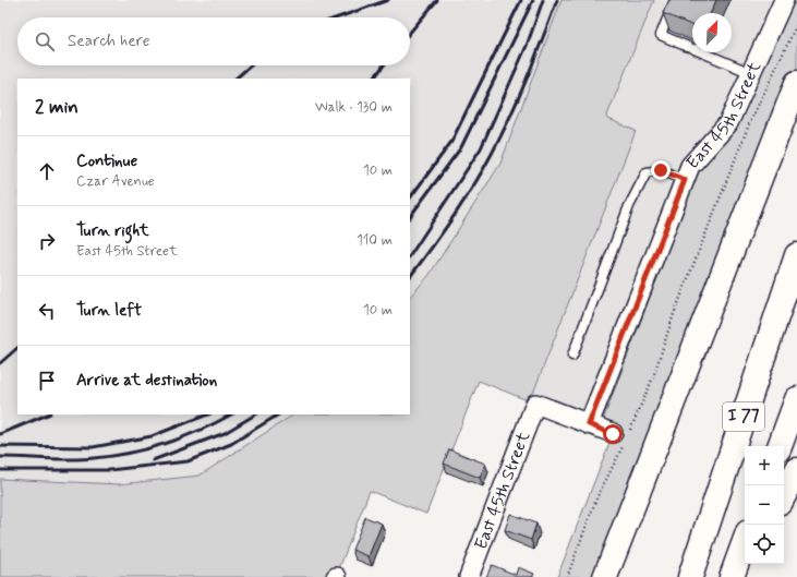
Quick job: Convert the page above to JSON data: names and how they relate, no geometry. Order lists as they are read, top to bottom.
{
  "streets": {
    "highway": ["I 77"],
    "street": ["East 45th Street"]
  },
  "north": "top right",
  "page": {
    "search": "Search here",
    "heading": ["2 min", "Walk · 130 m"],
    "list": [
      ["Continue", "Czar Avenue", "10 m"],
      ["Turn right", "East 45th Street", "110 m"],
      ["Turn left", "10 m"],
      "Arrive at destination"
    ],
    "map_buttons": ["+", "−"]
  }
}
